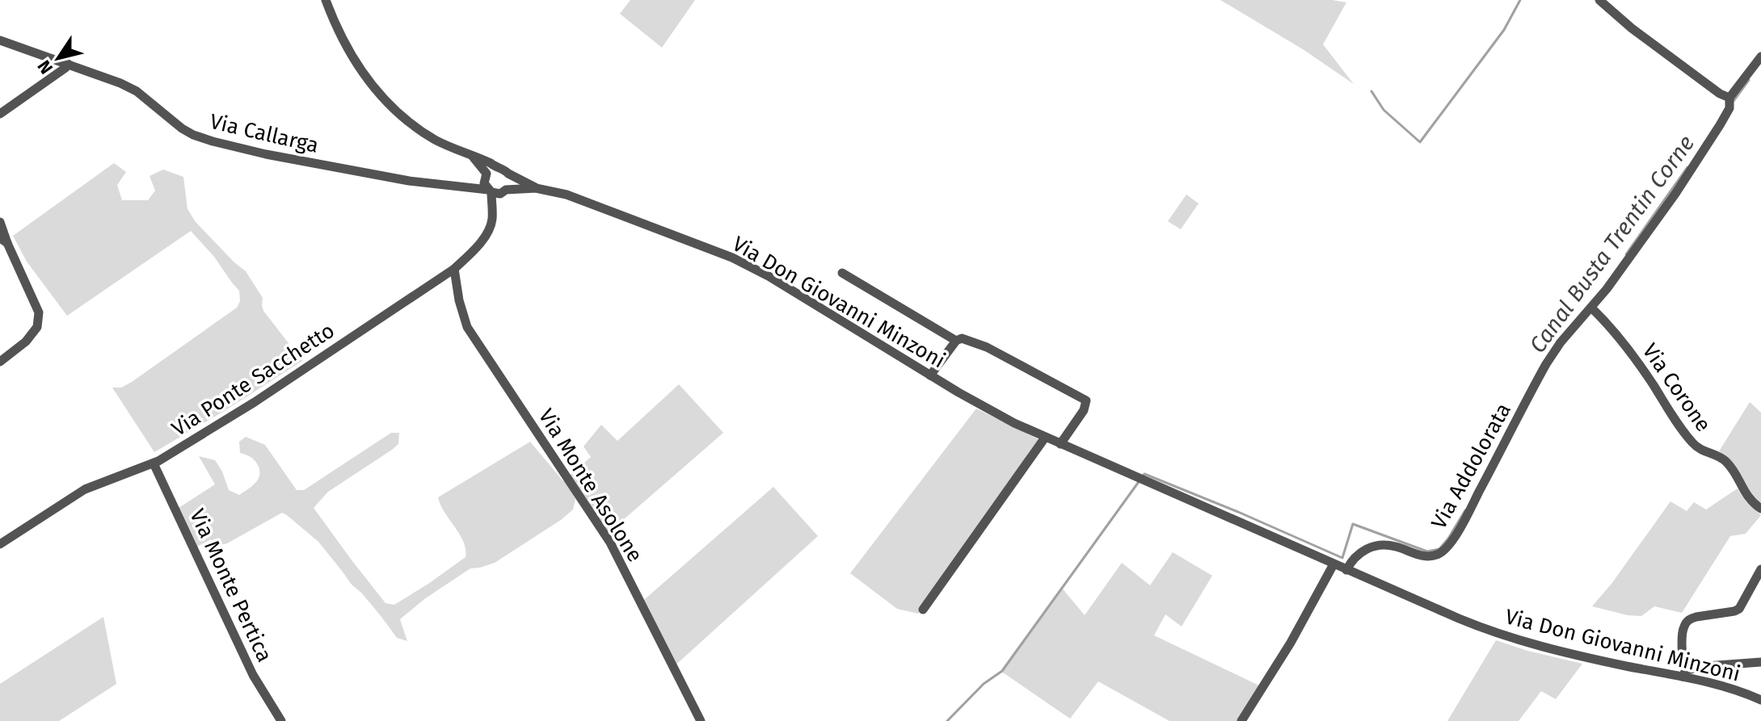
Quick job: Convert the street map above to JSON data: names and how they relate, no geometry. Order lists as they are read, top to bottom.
{
  "streets": {
    "street": [
      "Via Callarga",
      "Via Don Giovanni Minzoni",
      "Via Ponte Sacchetto",
      "Via Corone",
      "Via Addolorata",
      "Via Monte Asolone",
      "Via Monte Pertica"
    ]
  },
  "crossings": [
    ["Via Callarga", "Via Don Giovanni Minzoni"],
    ["Via Callarga", "Via Ponte Sacchetto"],
    ["Via Don Giovanni Minzoni", "Via Addolorata"],
    ["Via Ponte Sacchetto", "Via Monte Asolone"],
    ["Via Ponte Sacchetto", "Via Monte Pertica"],
    ["Via Corone", "Via Addolorata"]
  ],
  "water": ["Canal Busta Trentin Corne"],
  "north": "bottom left"
}
